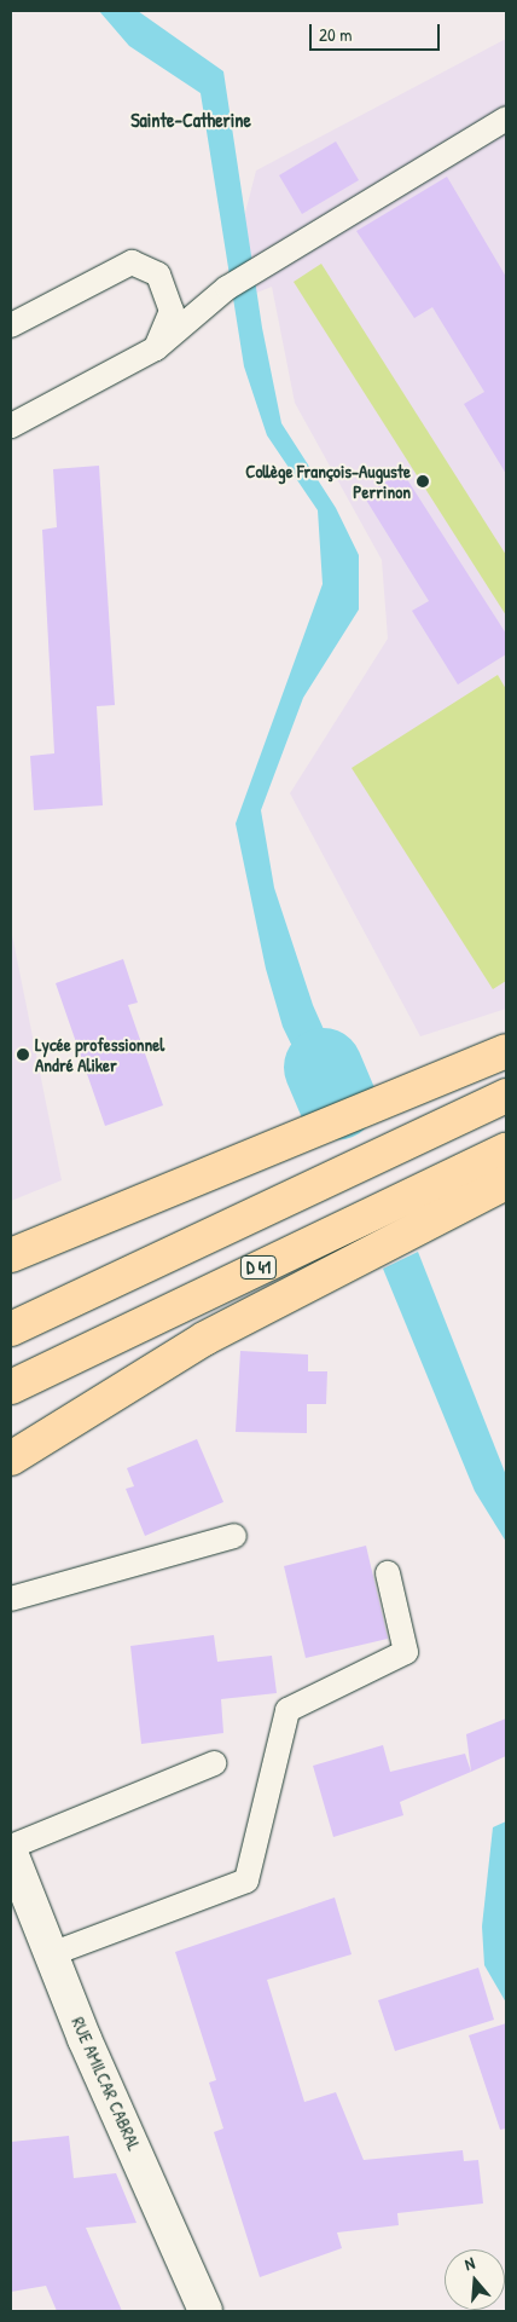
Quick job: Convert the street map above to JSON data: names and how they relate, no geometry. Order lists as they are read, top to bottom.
{
  "streets": {
    "highway": ["D 41"],
    "street": ["RUE AMILCAR CABRAL"]
  },
  "districts": ["Sainte-Catherine"],
  "places": ["Collège François-Auguste Perrinon", "Lycée professionnel André Aliker"],
  "scale_bar": "20 m",
  "north": "top"
}
